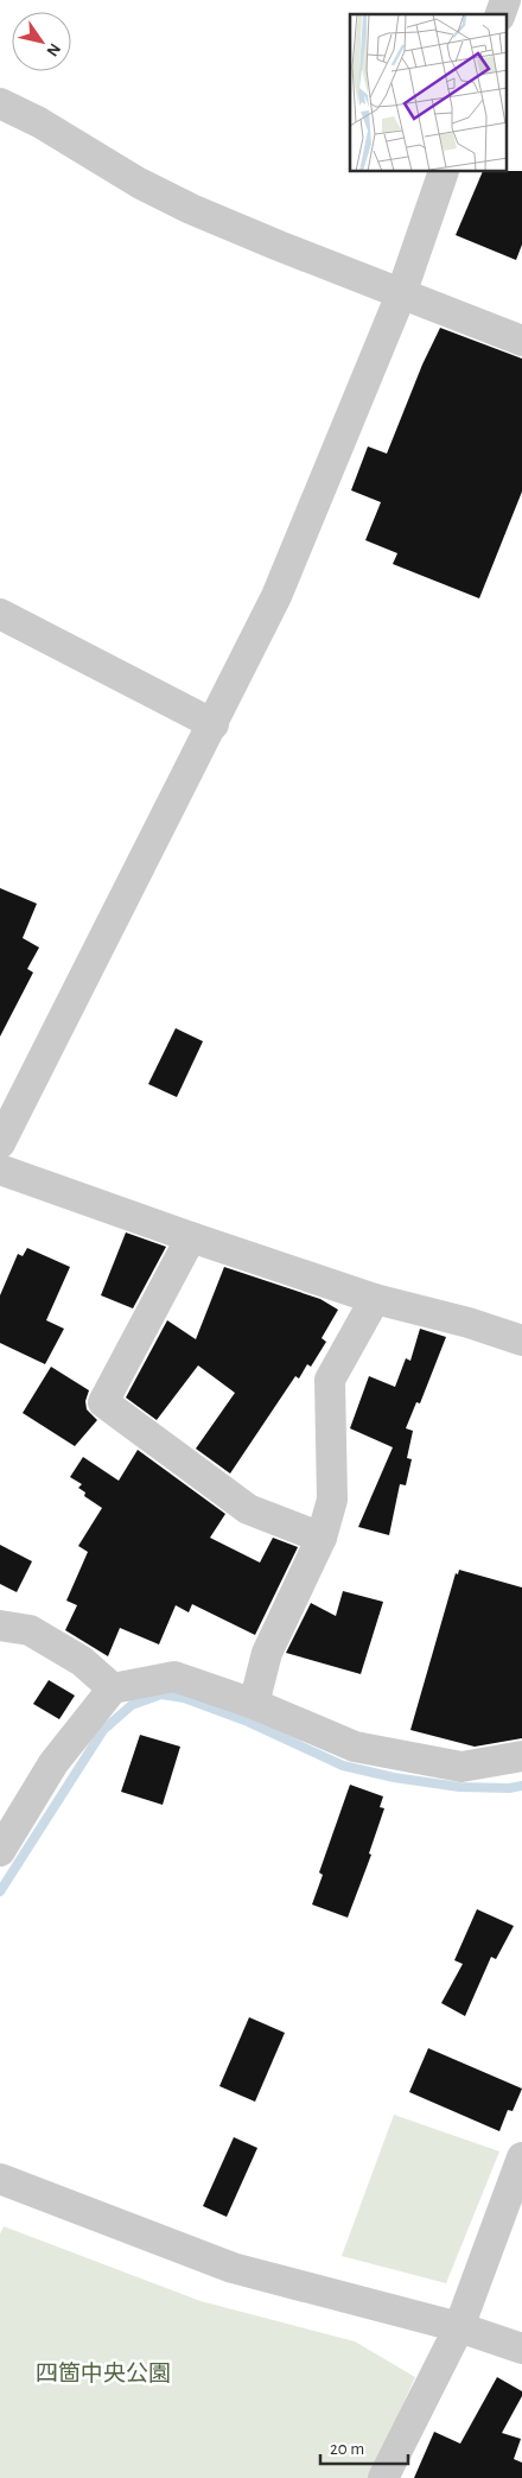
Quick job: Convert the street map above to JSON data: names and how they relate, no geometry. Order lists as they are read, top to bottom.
{
  "parks": ["四箇中央公園"],
  "scale_bar": "20 m",
  "north": "bottom right"
}
